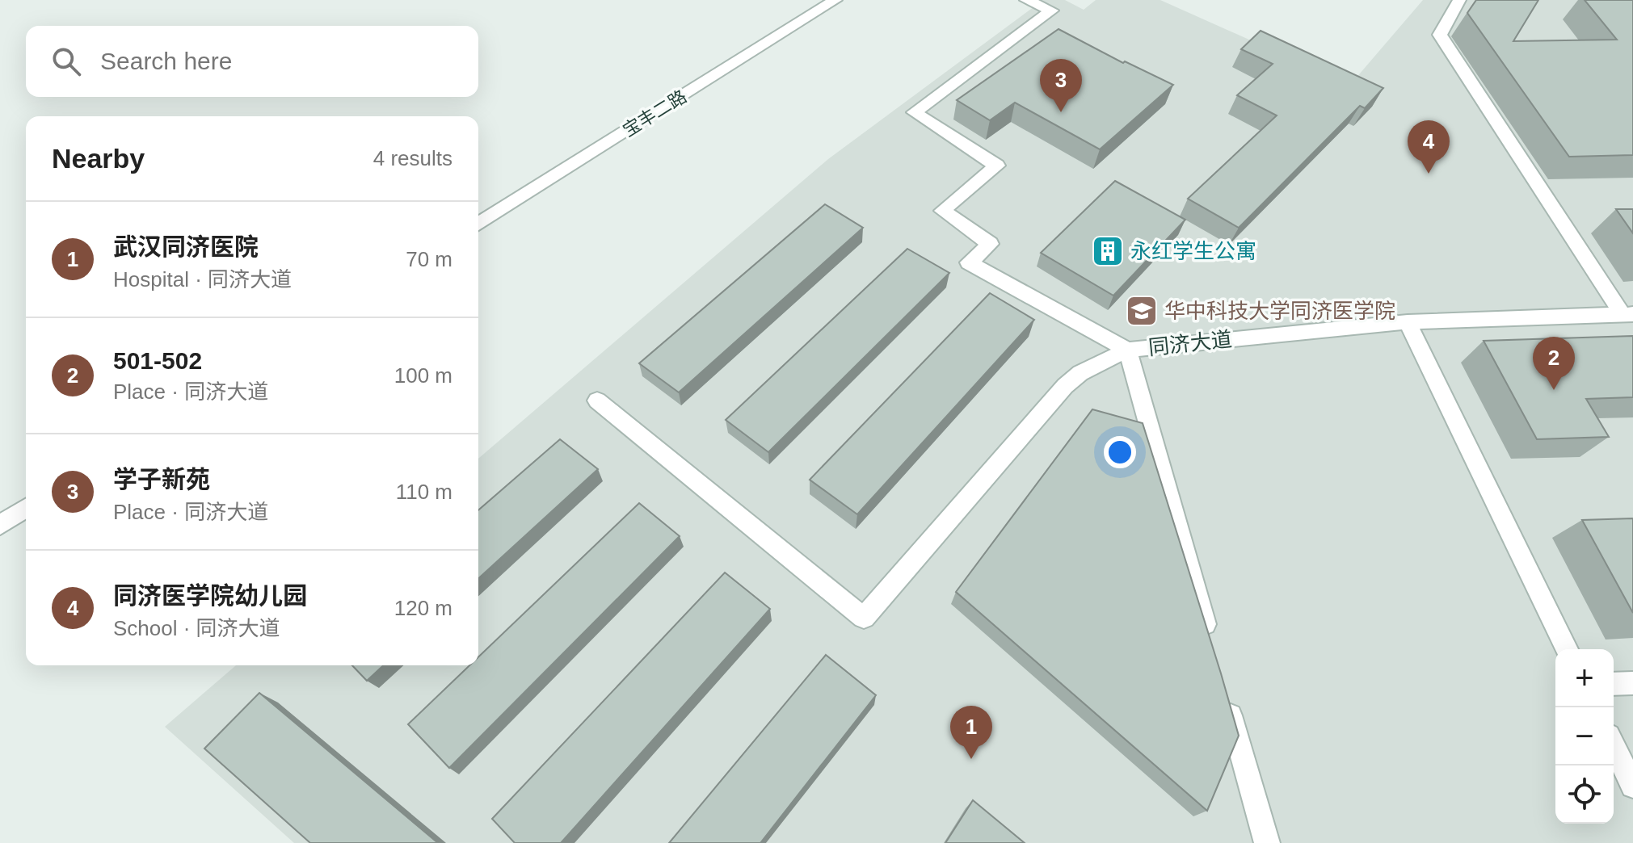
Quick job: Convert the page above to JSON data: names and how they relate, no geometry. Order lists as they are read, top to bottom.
{
  "streets": {
    "street": ["宝丰二路", "同济大道"]
  },
  "places": {
    "building": ["永红学生公寓"],
    "school or university": ["华中科技大学同济医学院"]
  },
  "page": {
    "search": "Search here",
    "pins": [
      "3",
      "4",
      "2",
      "1"
    ],
    "heading": ["Nearby", "4 results"],
    "list": [
      {
        "mark": "1",
        "name": "武汉同济医院",
        "note": "Hospital · 同济大道",
        "value": "70 m"
      },
      {
        "mark": "2",
        "name": "501-502",
        "note": "Place · 同济大道",
        "value": "100 m"
      },
      {
        "mark": "3",
        "name": "学子新苑",
        "note": "Place · 同济大道",
        "value": "110 m"
      },
      {
        "mark": "4",
        "name": "同济医学院幼儿园",
        "note": "School · 同济大道",
        "value": "120 m"
      }
    ],
    "map_buttons": ["+", "−"]
  }
}
